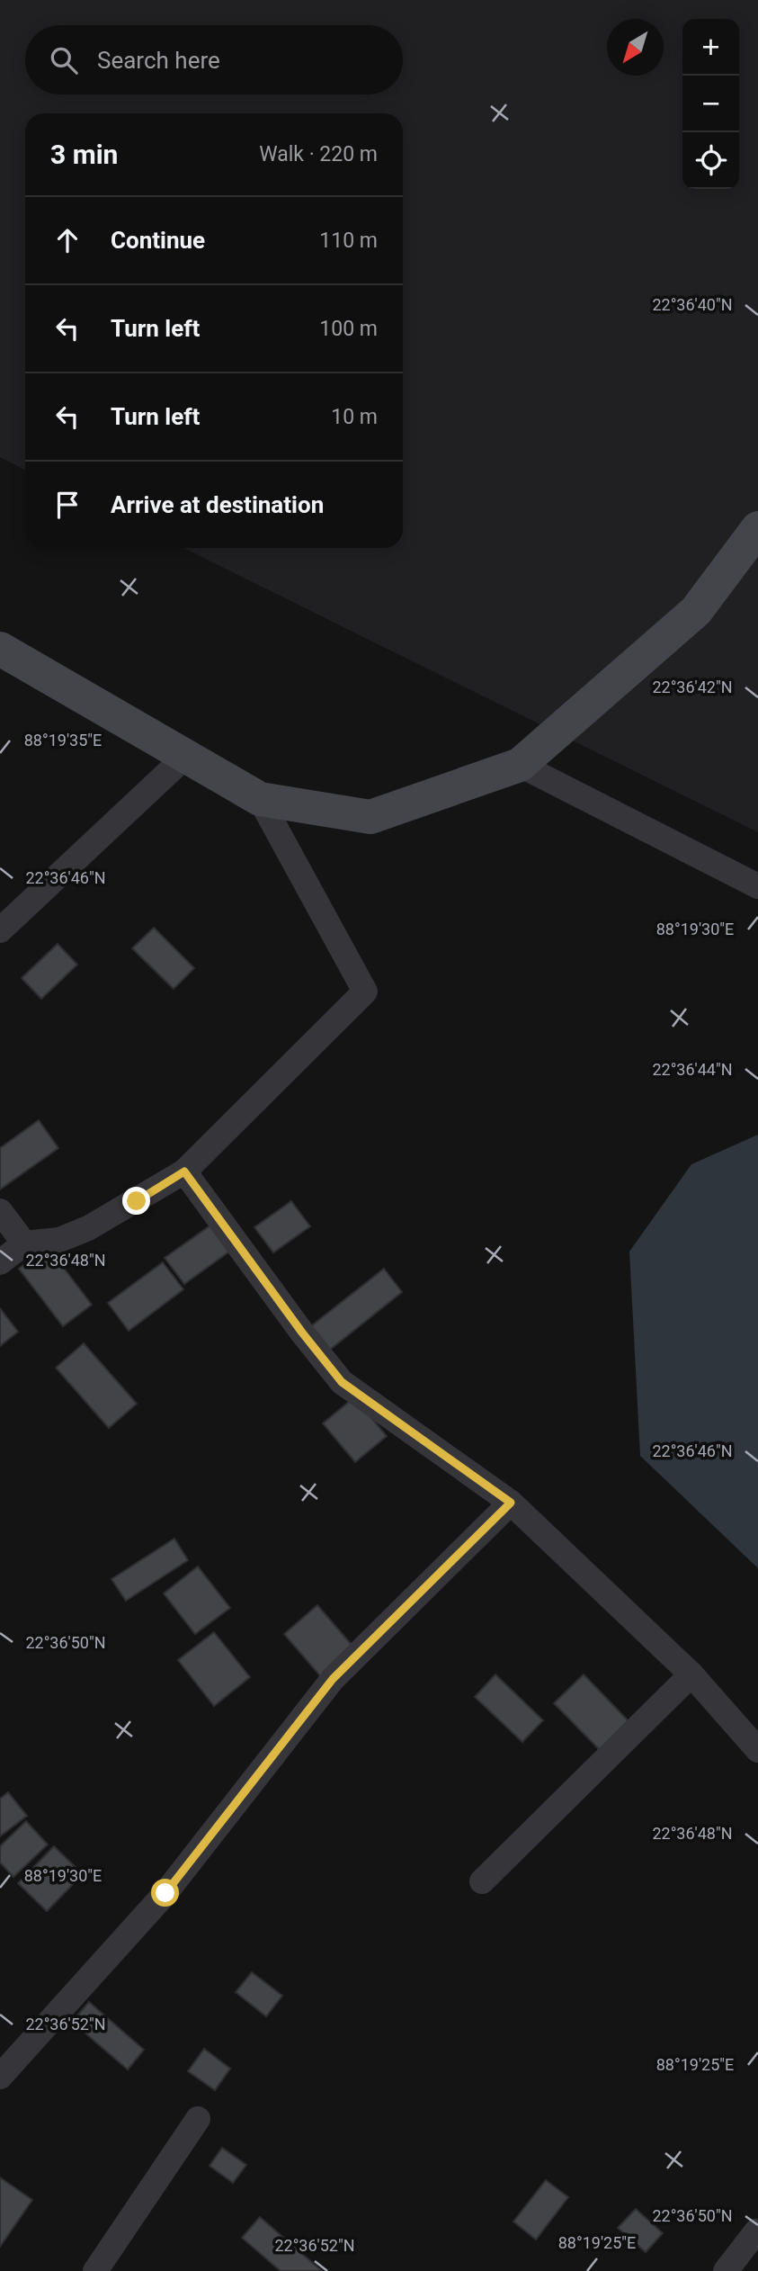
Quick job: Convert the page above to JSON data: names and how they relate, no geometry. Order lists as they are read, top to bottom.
{
  "north": "bottom left",
  "page": {
    "map_buttons": ["+", "−"],
    "search": "Search here",
    "heading": ["3 min", "Walk · 220 m"],
    "list": [
      ["Continue", "110 m"],
      ["Turn left", "100 m"],
      ["Turn left", "10 m"],
      "Arrive at destination"
    ]
  },
  "coordinates": [
    "22°36'40\"N",
    "22°36'42\"N",
    "88°19'35\"E",
    "22°36'46\"N",
    "88°19'30\"E",
    "22°36'44\"N",
    "22°36'48\"N",
    "22°36'50\"N",
    "22°36'52\"N",
    "88°19'25\"E"
  ]
}
